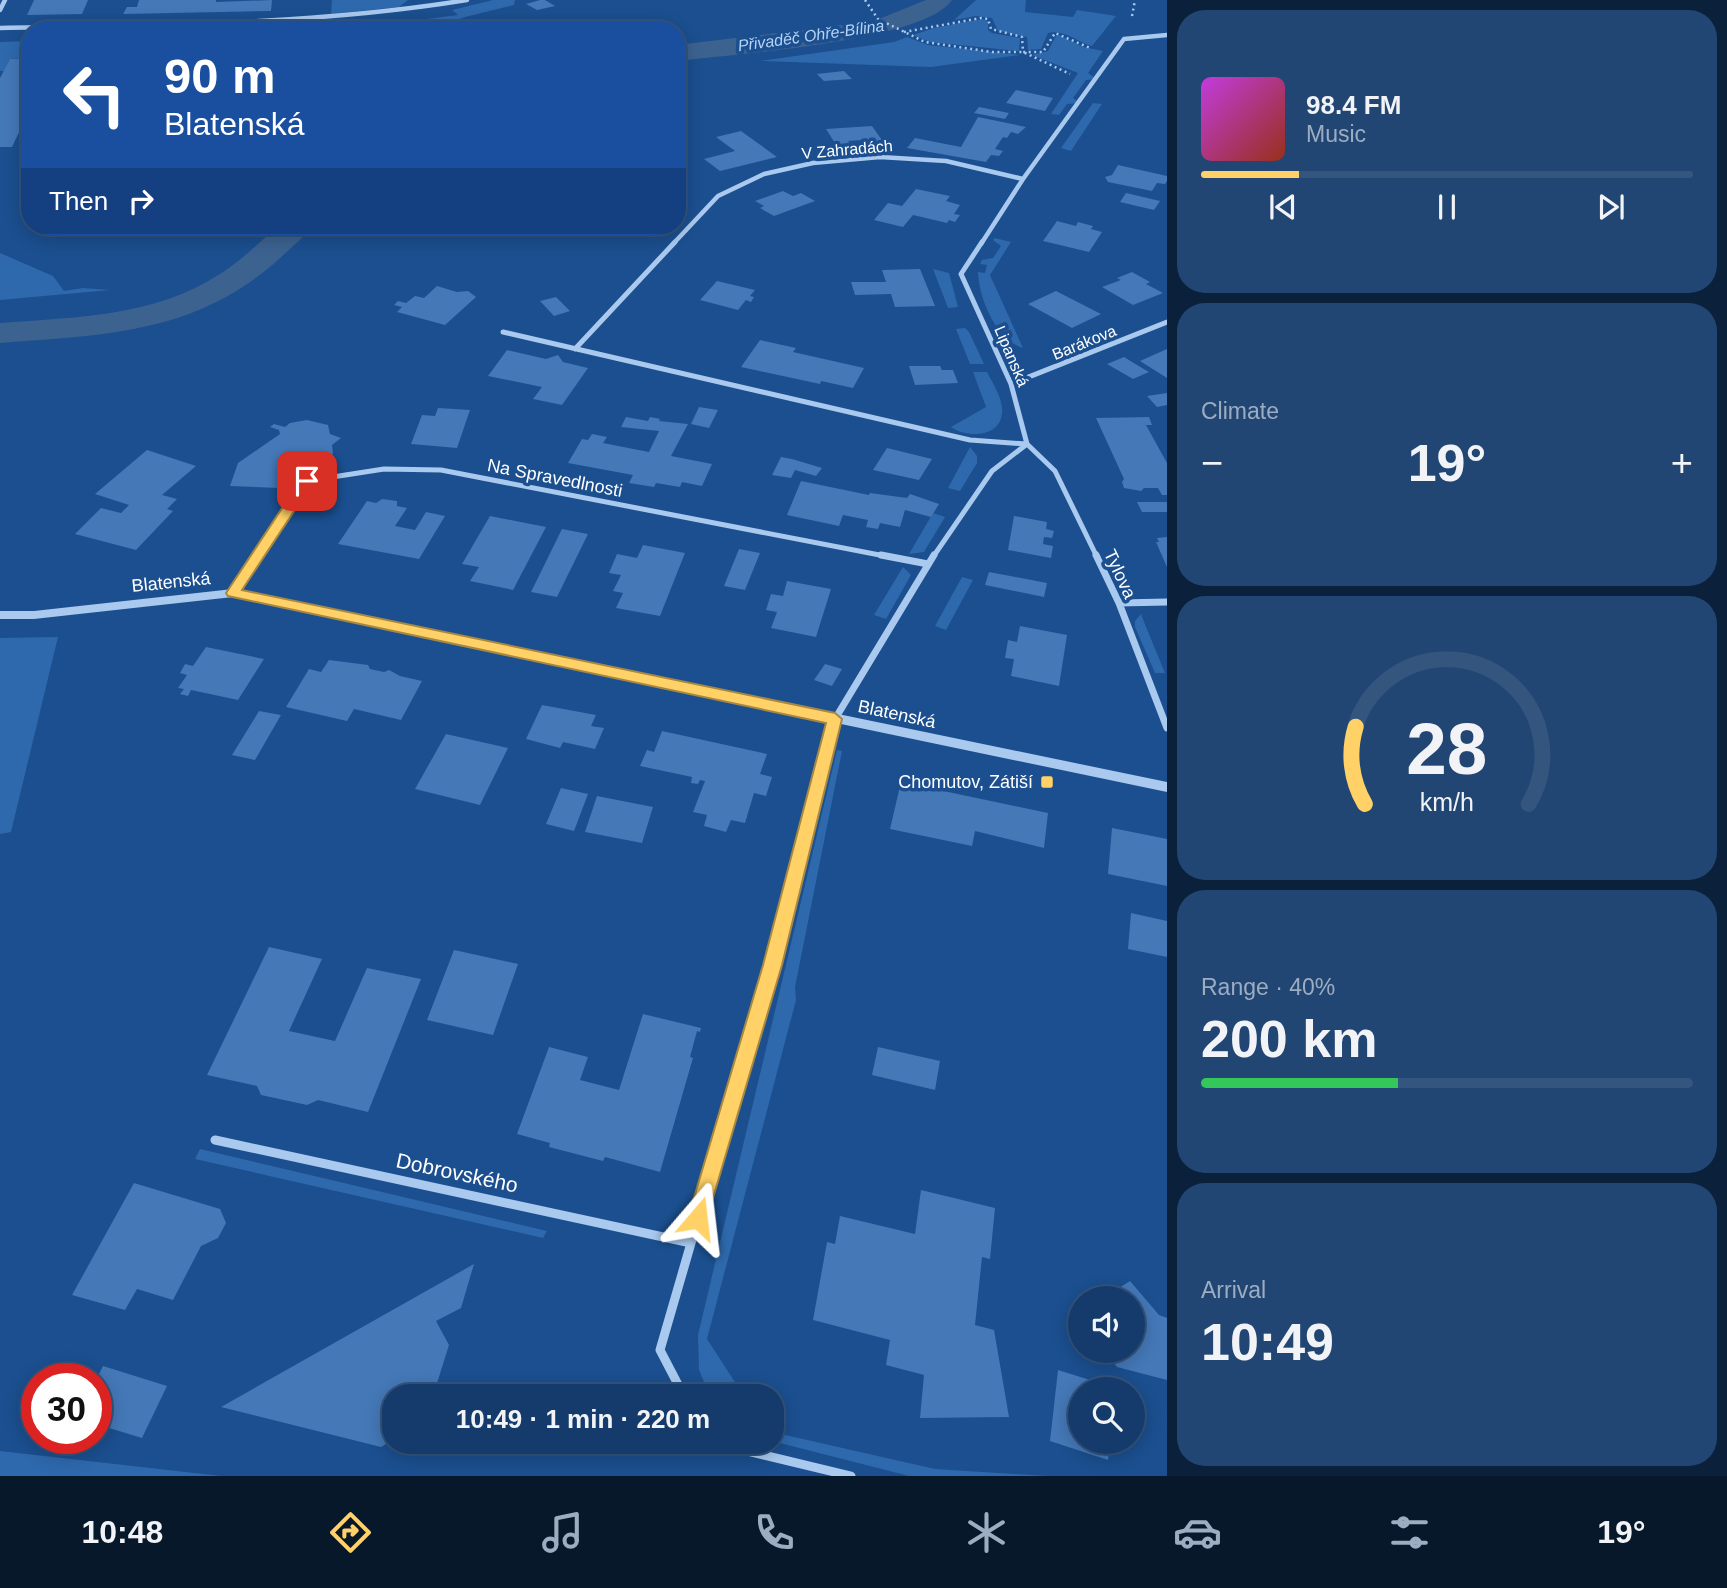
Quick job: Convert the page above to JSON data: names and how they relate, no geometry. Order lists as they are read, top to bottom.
{
  "streets": {
    "street": [
      "V Zahradách",
      "Barákova",
      "Lipanská",
      "Na Spravedlnosti",
      "Tylova",
      "Blatenská",
      "Dobrovského"
    ]
  },
  "crossings": [
    ["V Zahradách", "Lipanská"],
    ["Barákova", "Lipanská"],
    ["Lipanská", "Tylova"],
    ["Na Spravedlnosti", "Blatenská"]
  ],
  "water": ["Přivaděč Ohře-Bílina"],
  "places": {
    "transit": ["Chomutov, Zátiší"]
  },
  "page": {
    "turn": ["90 m", "Blatenská"],
    "song": ["98.4 FM", "Music"],
    "then": "Then",
    "tile": [
      "Climate",
      ["Range · 40%", "200 km"],
      ["Arrival", "10:49"]
    ],
    "heat": ["−", "19°", "+"],
    "limit": "30",
    "trip": "10:49 · 1 min · 220 m",
    "tabs": ["10:48", "19°"],
    "gauge": ["28", "km/h"]
  }
}
